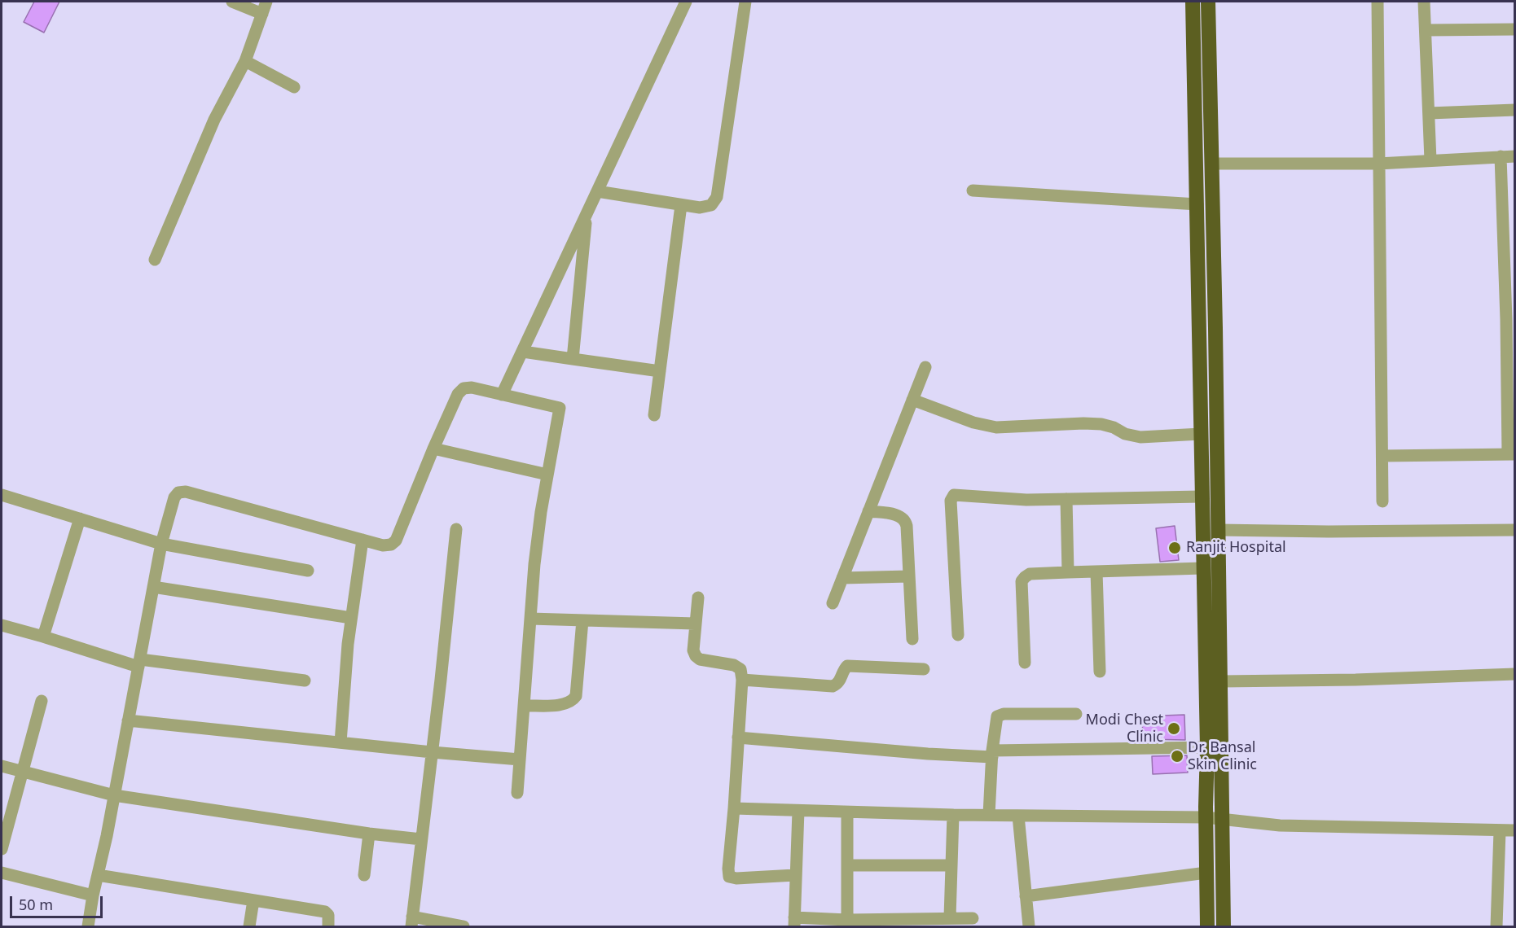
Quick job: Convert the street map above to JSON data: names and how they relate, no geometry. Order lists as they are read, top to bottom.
{
  "places": ["Ranjit Hospital", "Modi Chest Clinic", "Dr. Bansal Skin Clinic"],
  "scale_bar": "50 m"
}
